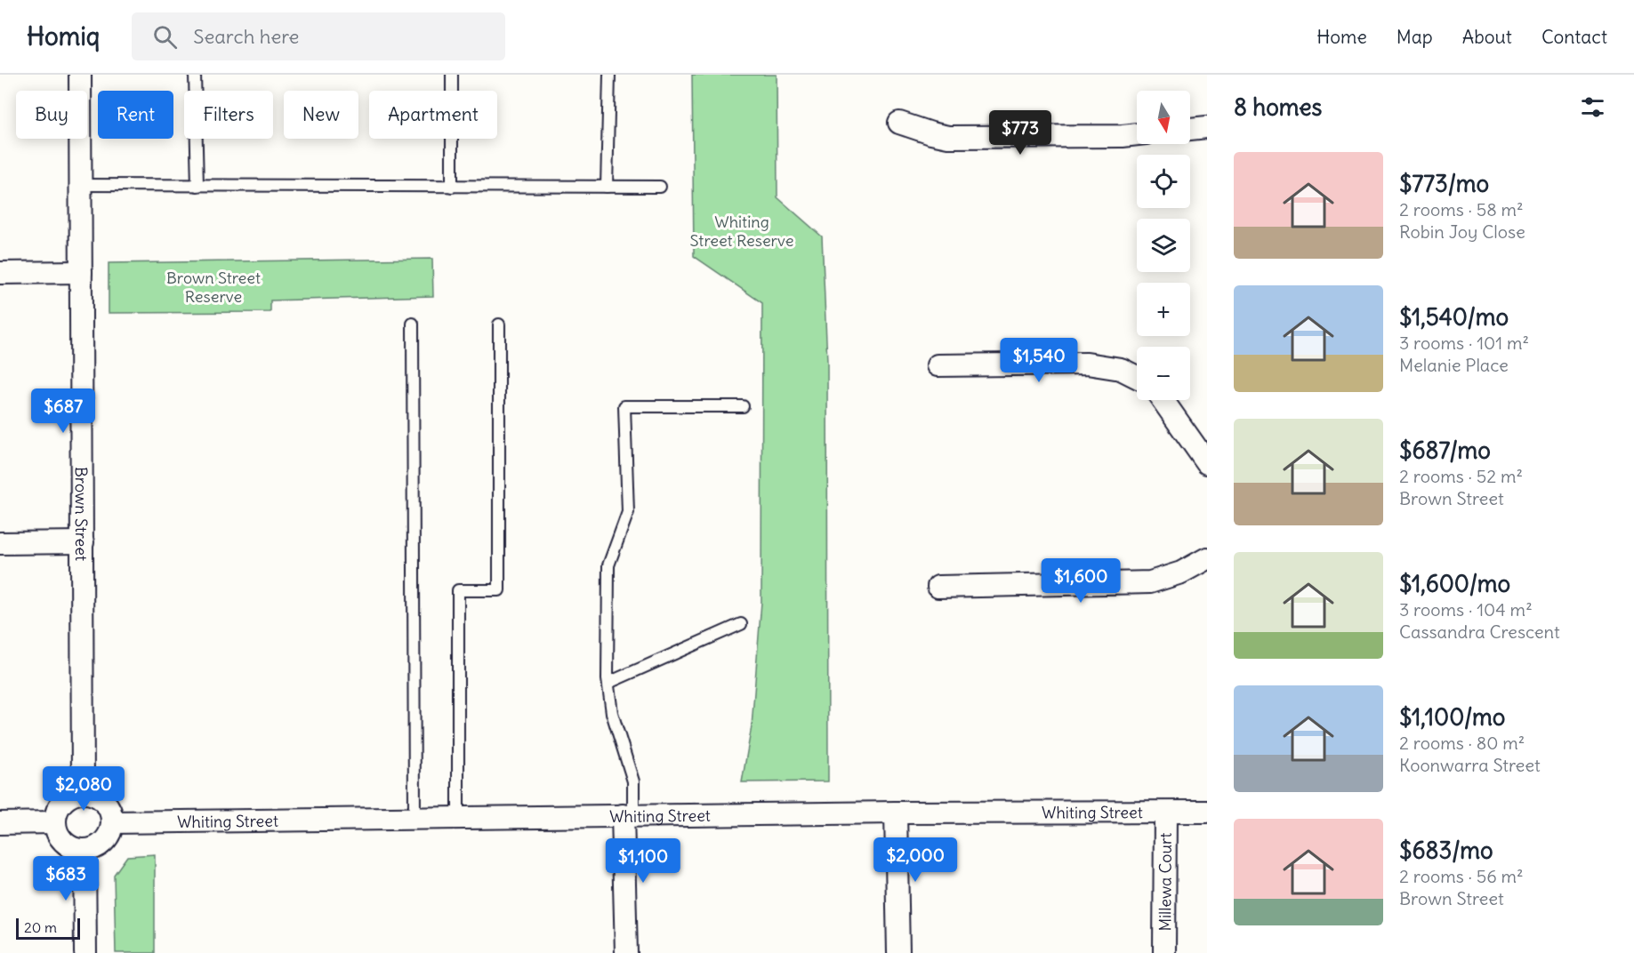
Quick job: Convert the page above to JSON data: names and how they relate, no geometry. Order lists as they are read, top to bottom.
{
  "streets": {
    "street": ["Brown Street", "Whiting Street", "Millewa Court"]
  },
  "crossings": [
    ["Brown Street", "Whiting Street"],
    ["Whiting Street", "Millewa Court"]
  ],
  "parks": ["Whiting Street Reserve", "Brown Street Reserve"],
  "scale_bar": "20 m",
  "north": "bottom",
  "page": {
    "header": "Homiq",
    "search": "Search here",
    "nav": [
      "Home",
      "Map",
      "About",
      "Contact"
    ],
    "heading": "8 homes",
    "map_buttons": ["+", "−"],
    "chip": [
      "Buy",
      "Rent",
      "Filters",
      "New",
      "Apartment"
    ],
    "price": [
      "$773",
      "$1,540",
      "$687",
      "$1,600",
      "$2,080",
      "$2,000",
      "$1,100",
      "$683"
    ],
    "list": [
      {
        "name": "$773/mo",
        "note": "2 rooms · 58 m² · Robin Joy Close"
      },
      {
        "name": "$1,540/mo",
        "note": "3 rooms · 101 m² · Melanie Place"
      },
      {
        "name": "$687/mo",
        "note": "2 rooms · 52 m² · Brown Street"
      },
      {
        "name": "$1,600/mo",
        "note": "3 rooms · 104 m² · Cassandra Crescent"
      },
      {
        "name": "$1,100/mo",
        "note": "2 rooms · 80 m² · Koonwarra Street"
      },
      {
        "name": "$683/mo",
        "note": "2 rooms · 56 m² · Brown Street"
      }
    ],
    "scale": "20 m"
  }
}
